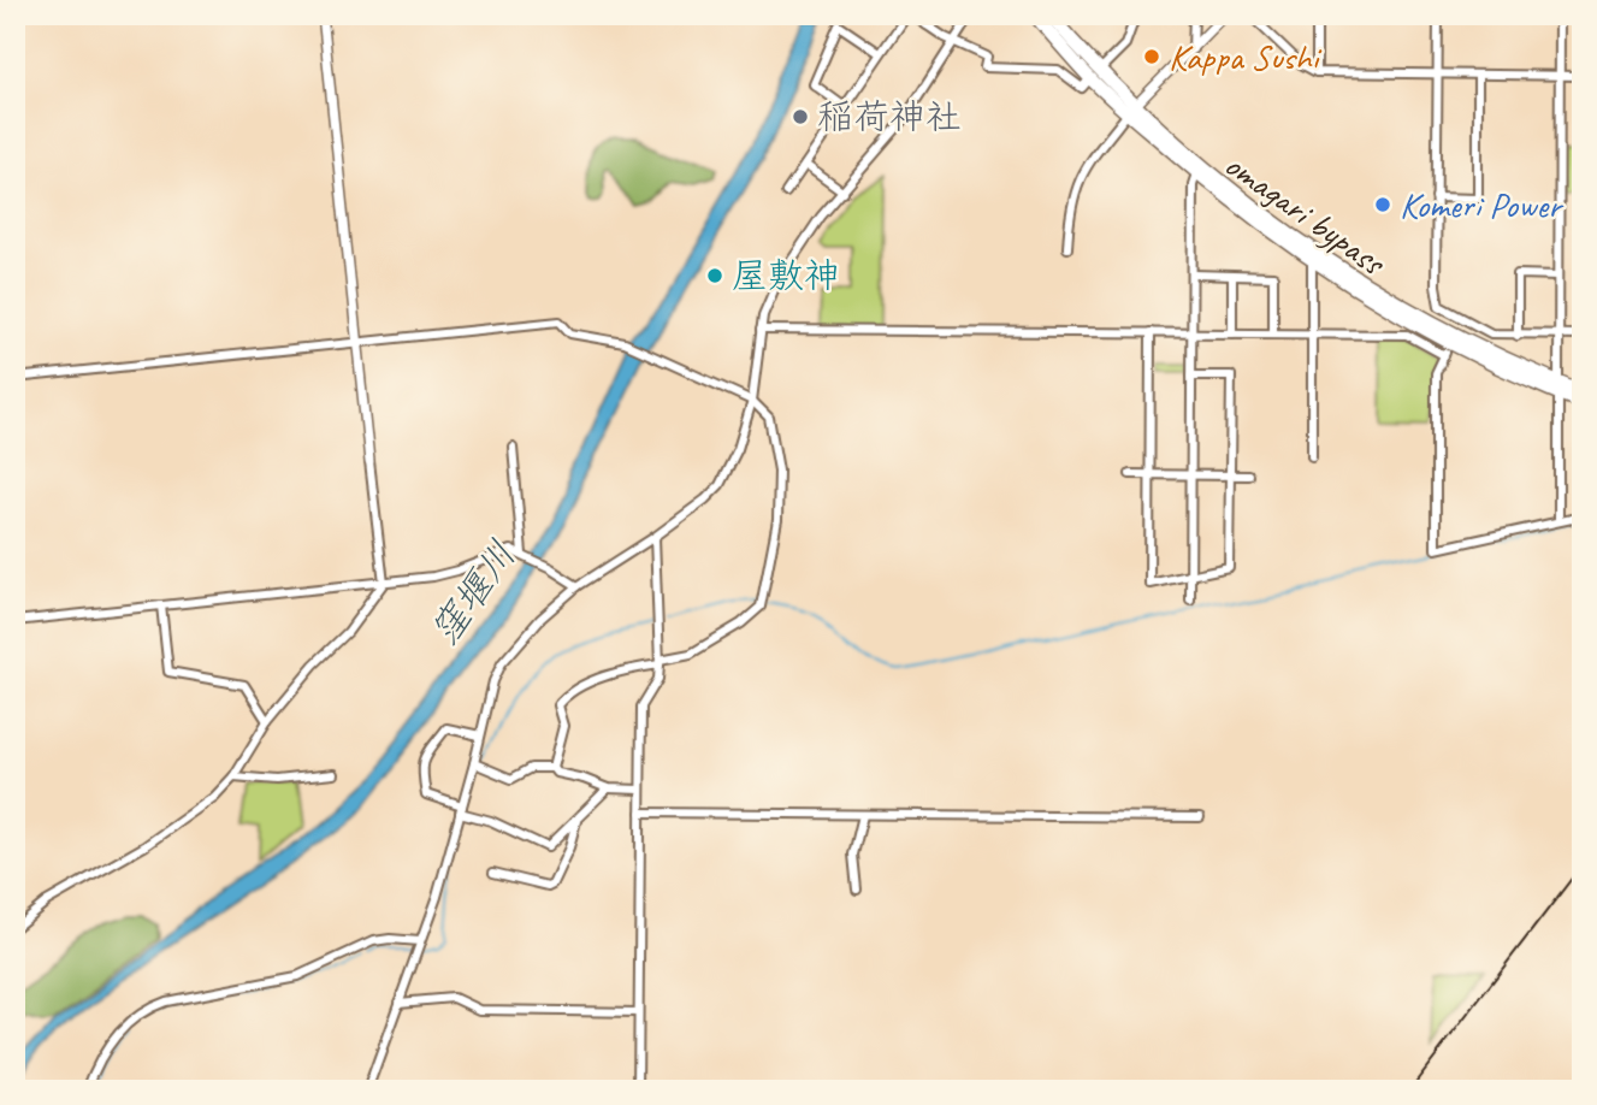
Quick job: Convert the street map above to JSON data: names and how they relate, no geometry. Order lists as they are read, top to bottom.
{
  "streets": {
    "highway": ["omagari bypass"]
  },
  "water": ["窪堰川"],
  "places": [
    "Kappa Sushi",
    "稲荷神社",
    "Komeri Power",
    "屋敷神"
  ]
}
